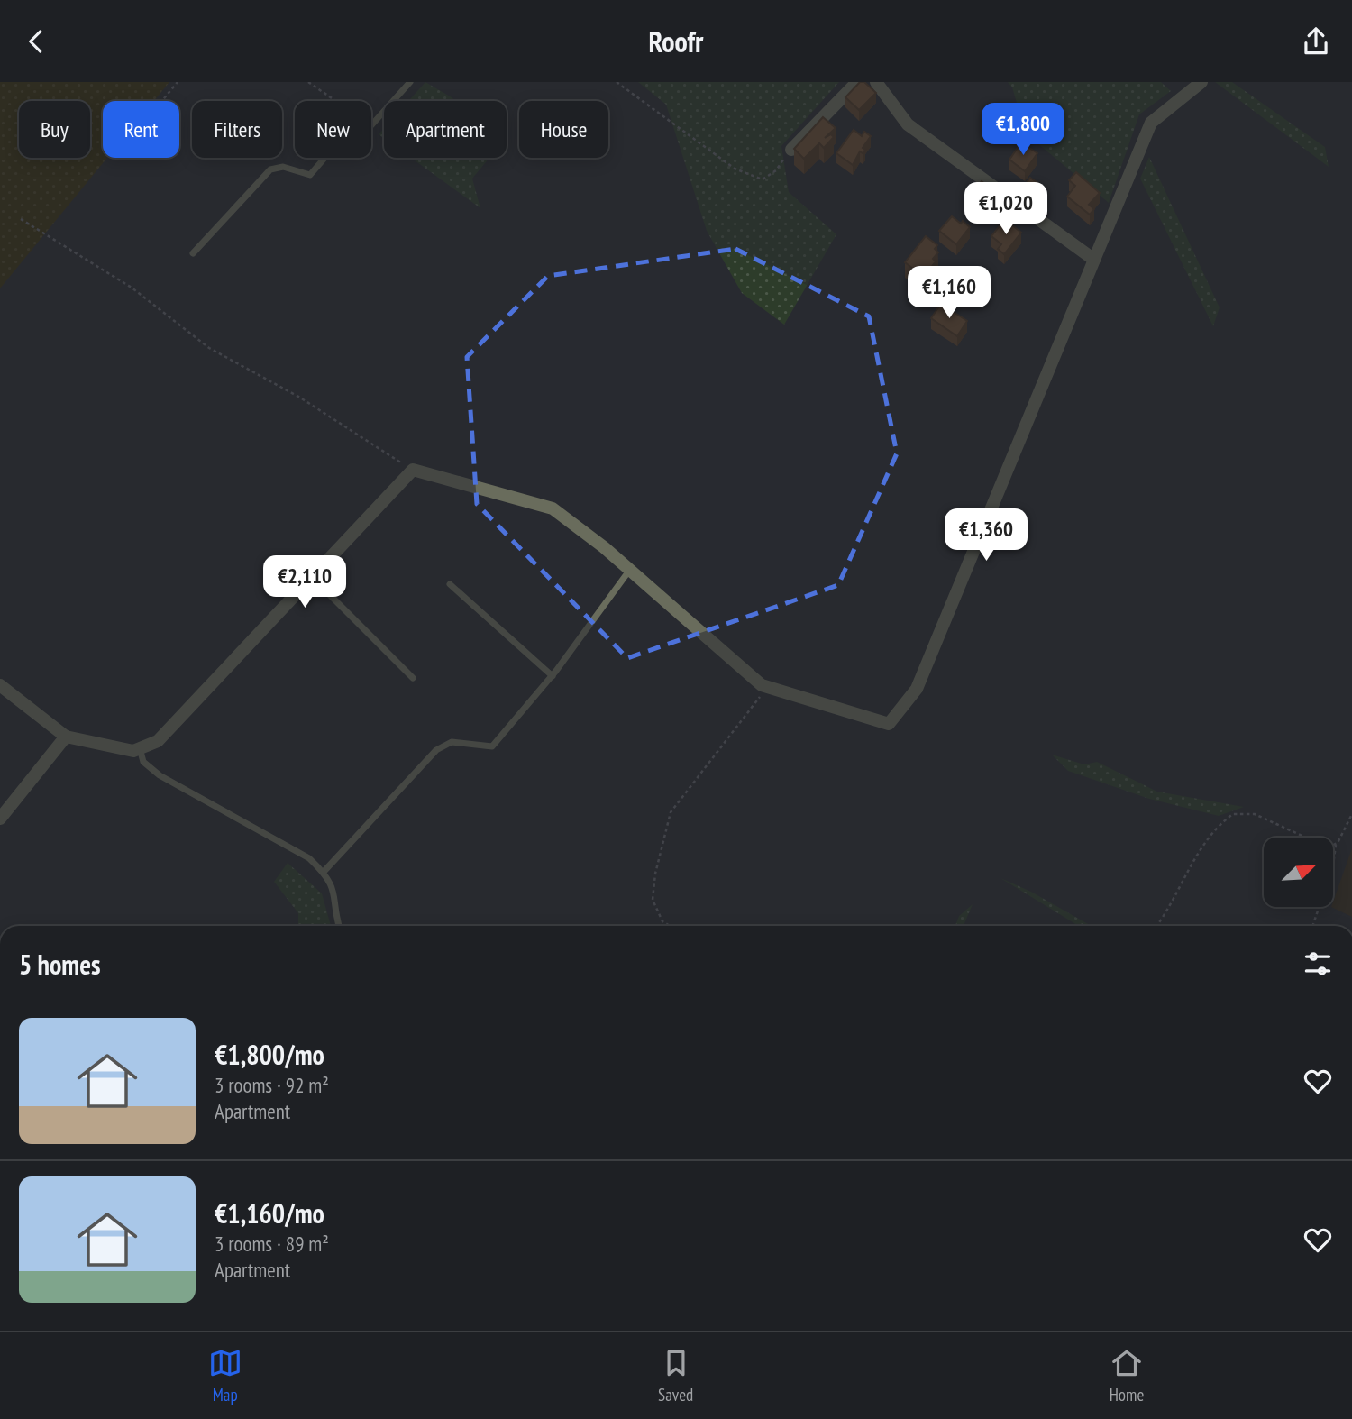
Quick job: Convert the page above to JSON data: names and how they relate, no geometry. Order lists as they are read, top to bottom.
{
  "north": "top right",
  "page": {
    "header": "Roofr",
    "chip": [
      "Buy",
      "Rent",
      "Filters",
      "New",
      "Apartment",
      "House"
    ],
    "price": [
      "€1,800",
      "€1,020",
      "€1,160",
      "€1,360",
      "€2,110"
    ],
    "heading": "5 homes",
    "list": [
      {
        "name": "€1,800/mo",
        "note": "3 rooms · 92 m² · Apartment"
      },
      {
        "name": "€1,160/mo",
        "note": "3 rooms · 89 m² · Apartment"
      }
    ],
    "tabs": ["Map", "Saved", "Home"]
  }
}
